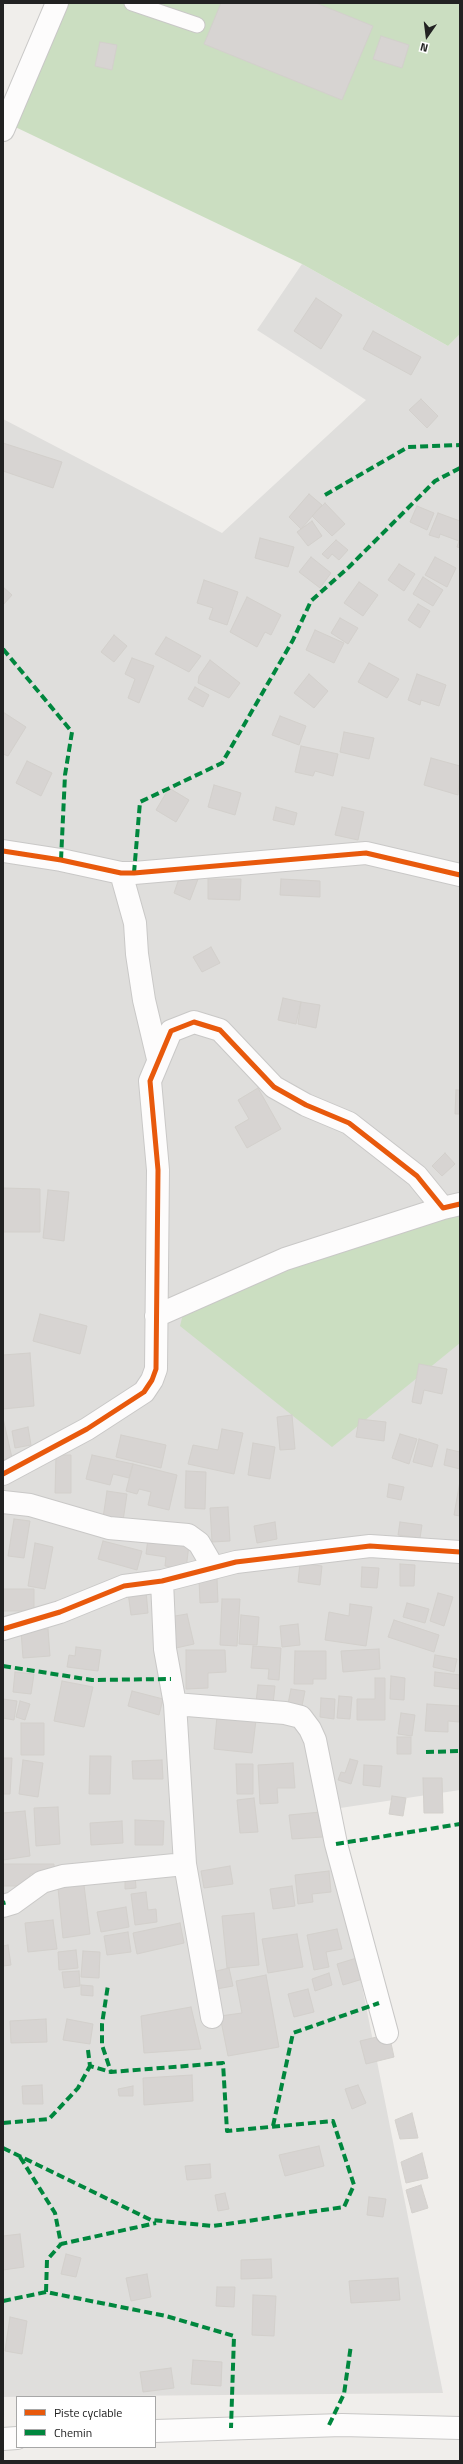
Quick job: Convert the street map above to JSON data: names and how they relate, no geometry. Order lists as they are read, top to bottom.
{
  "legend": ["Piste cyclable", "Chemin"],
  "north": "bottom"
}
